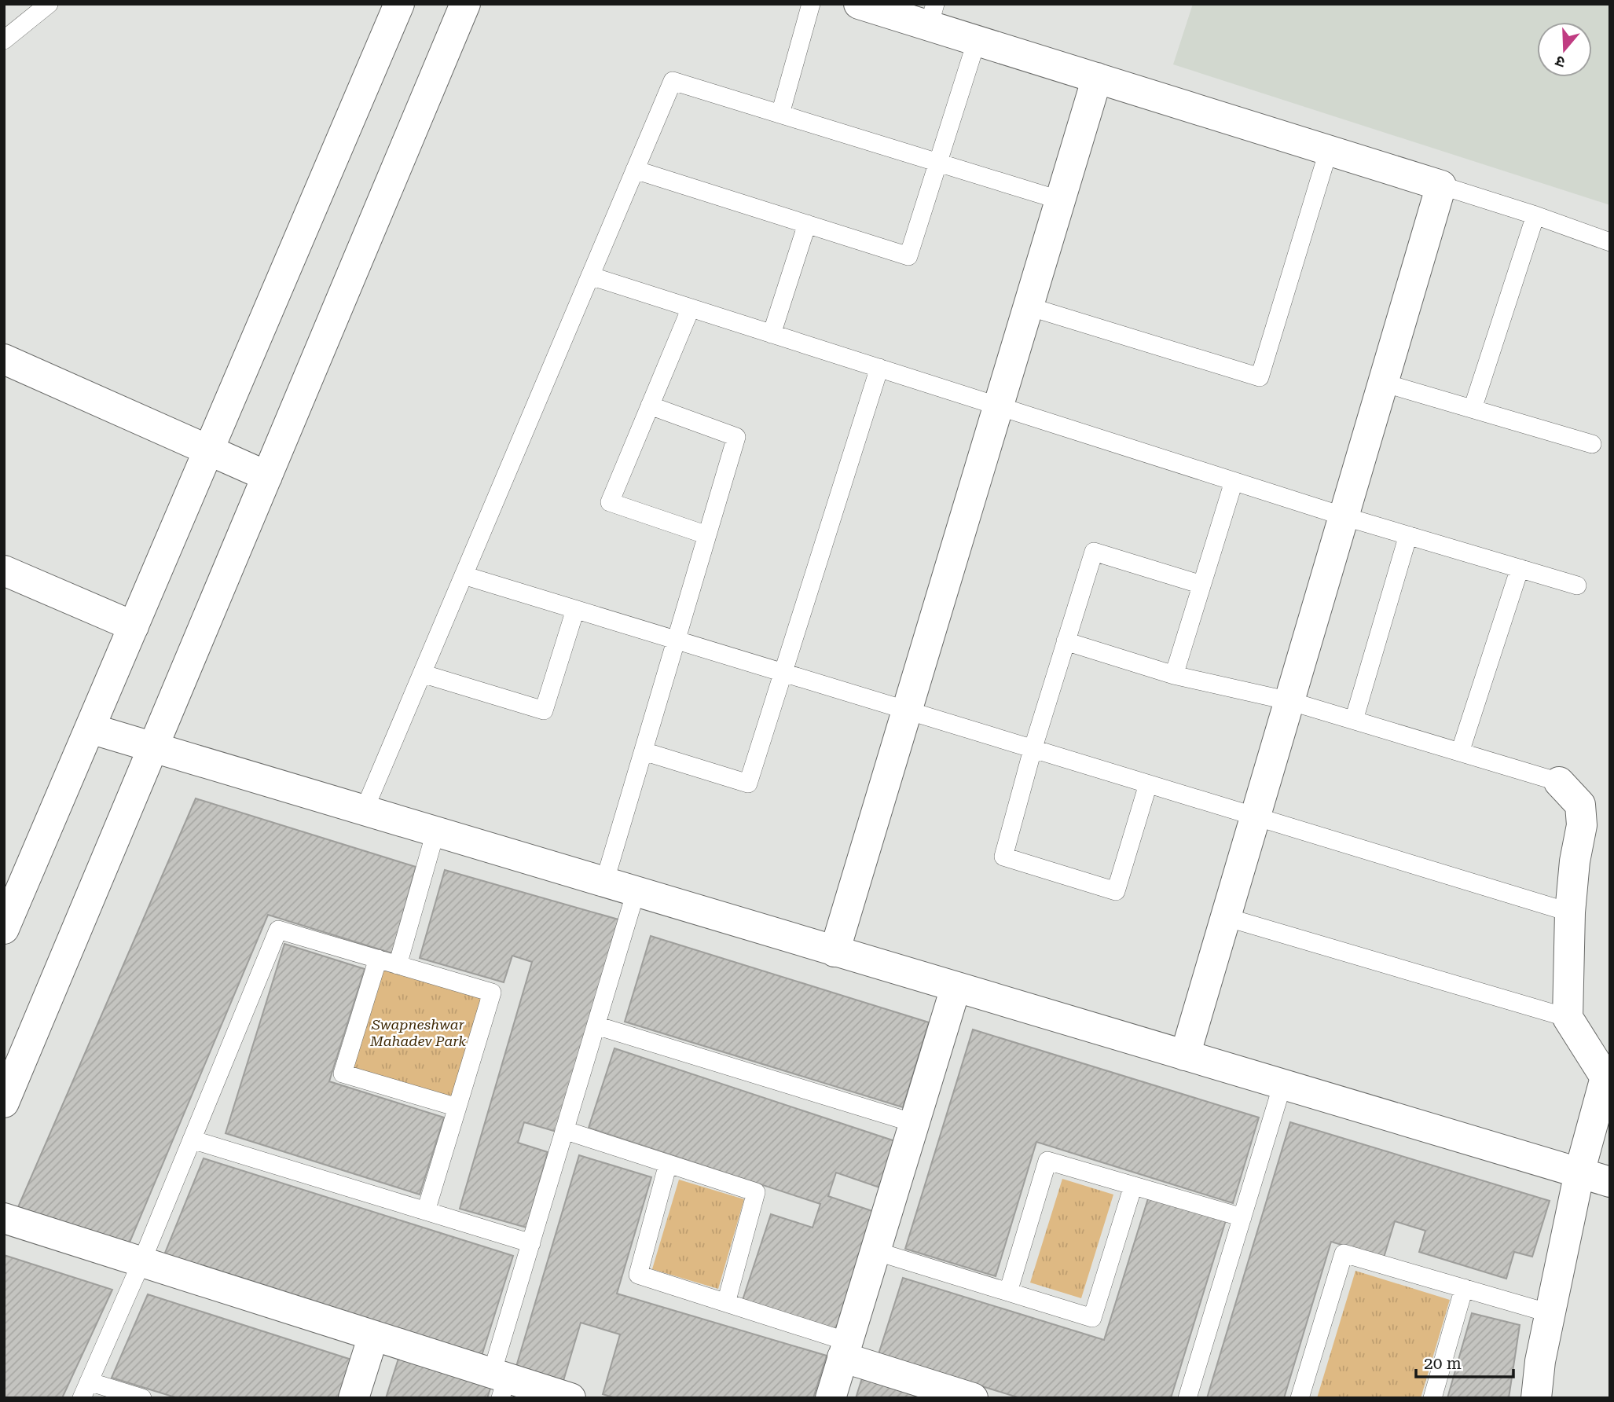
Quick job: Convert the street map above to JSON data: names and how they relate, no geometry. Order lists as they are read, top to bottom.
{
  "parks": ["Swapneshwar Mahadev Park"],
  "scale_bar": "20 m",
  "north": "bottom"
}
